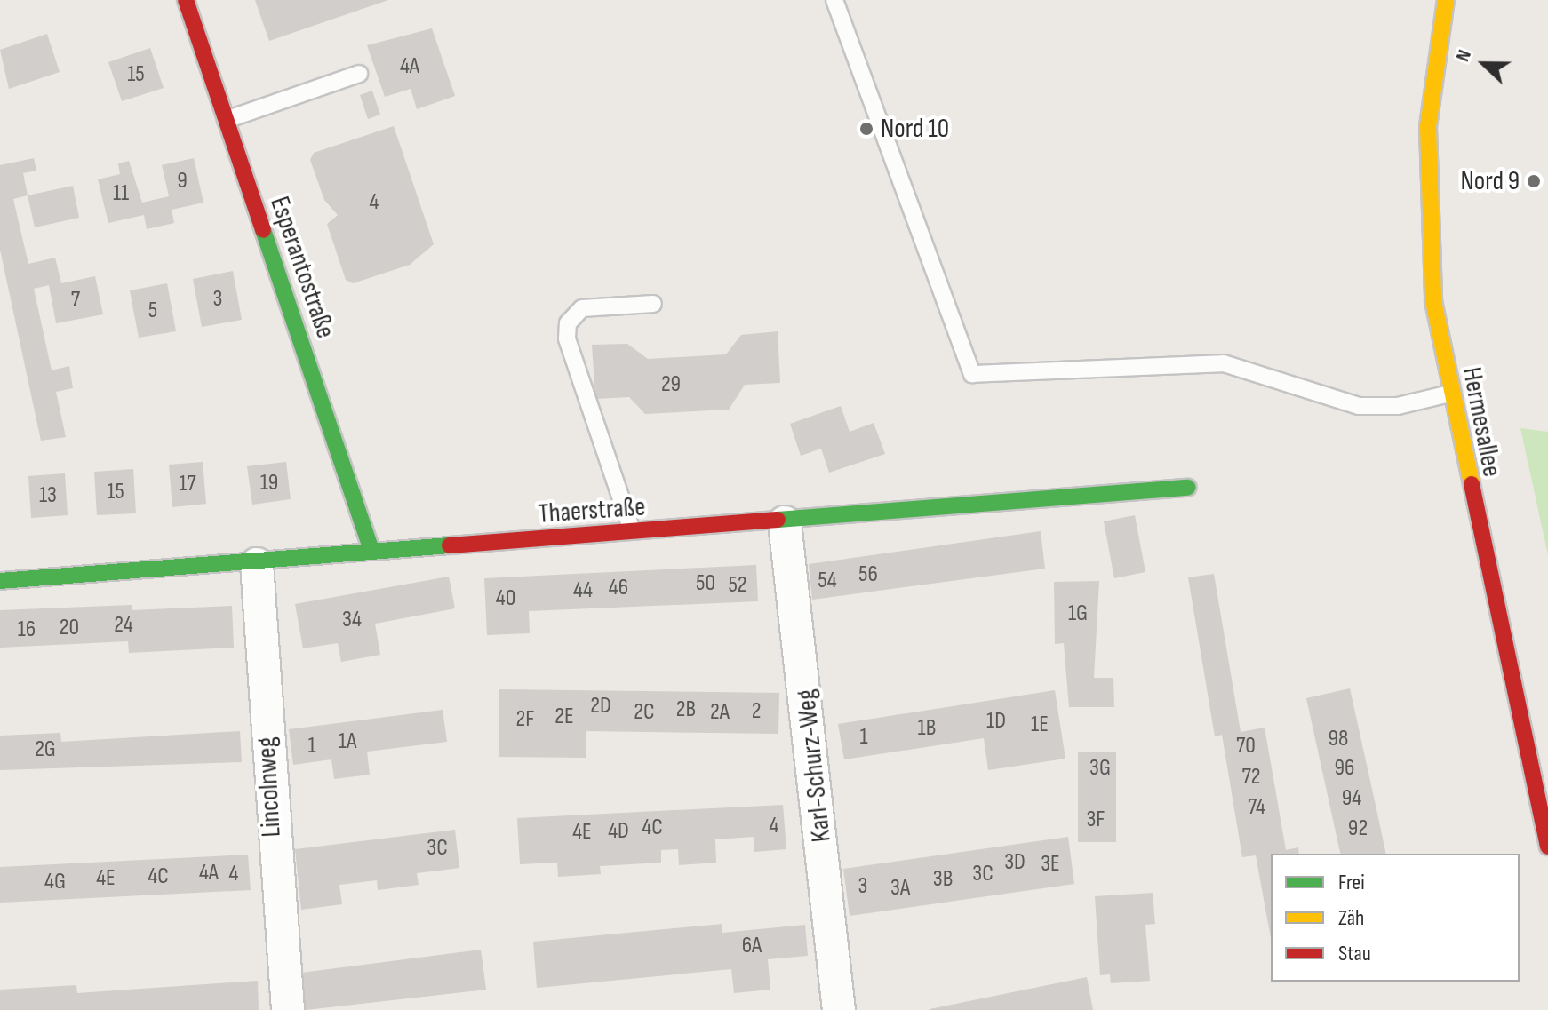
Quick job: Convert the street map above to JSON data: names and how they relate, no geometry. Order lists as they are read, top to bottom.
{
  "streets": {
    "street": [
      "Esperantostraße",
      "Hermesallee",
      "Thaerstraße",
      "Karl-Schurz-Weg",
      "Lincolnweg"
    ]
  },
  "crossings": [
    ["Esperantostraße", "Thaerstraße"],
    ["Thaerstraße", "Karl-Schurz-Weg"],
    ["Thaerstraße", "Lincolnweg"]
  ],
  "places": ["Nord 10", "Nord 9"],
  "house_numbers": [
    "4A",
    "15",
    "9",
    "11",
    "4",
    "3",
    "7",
    "5",
    "29",
    "19",
    "17",
    "15",
    "13",
    "56",
    "54",
    "50",
    "52",
    "46",
    "44",
    "40",
    "1G",
    "34",
    "24",
    "20",
    "16",
    "2D",
    "2B",
    "2",
    "2C",
    "2A",
    "2E",
    "2F",
    "1D",
    "1E",
    "1B",
    "1",
    "98",
    "1A",
    "1",
    "70",
    "2G",
    "3G",
    "96",
    "72",
    "94",
    "74",
    "3F",
    "4",
    "4C",
    "92",
    "4D",
    "4E",
    "3C",
    "3D",
    "3E",
    "4A",
    "4",
    "3C",
    "4C",
    "4E",
    "3B",
    "4G",
    "3",
    "3A",
    "6A"
  ],
  "legend": ["Frei", "Zäh", "Stau"],
  "north": "left"
}
